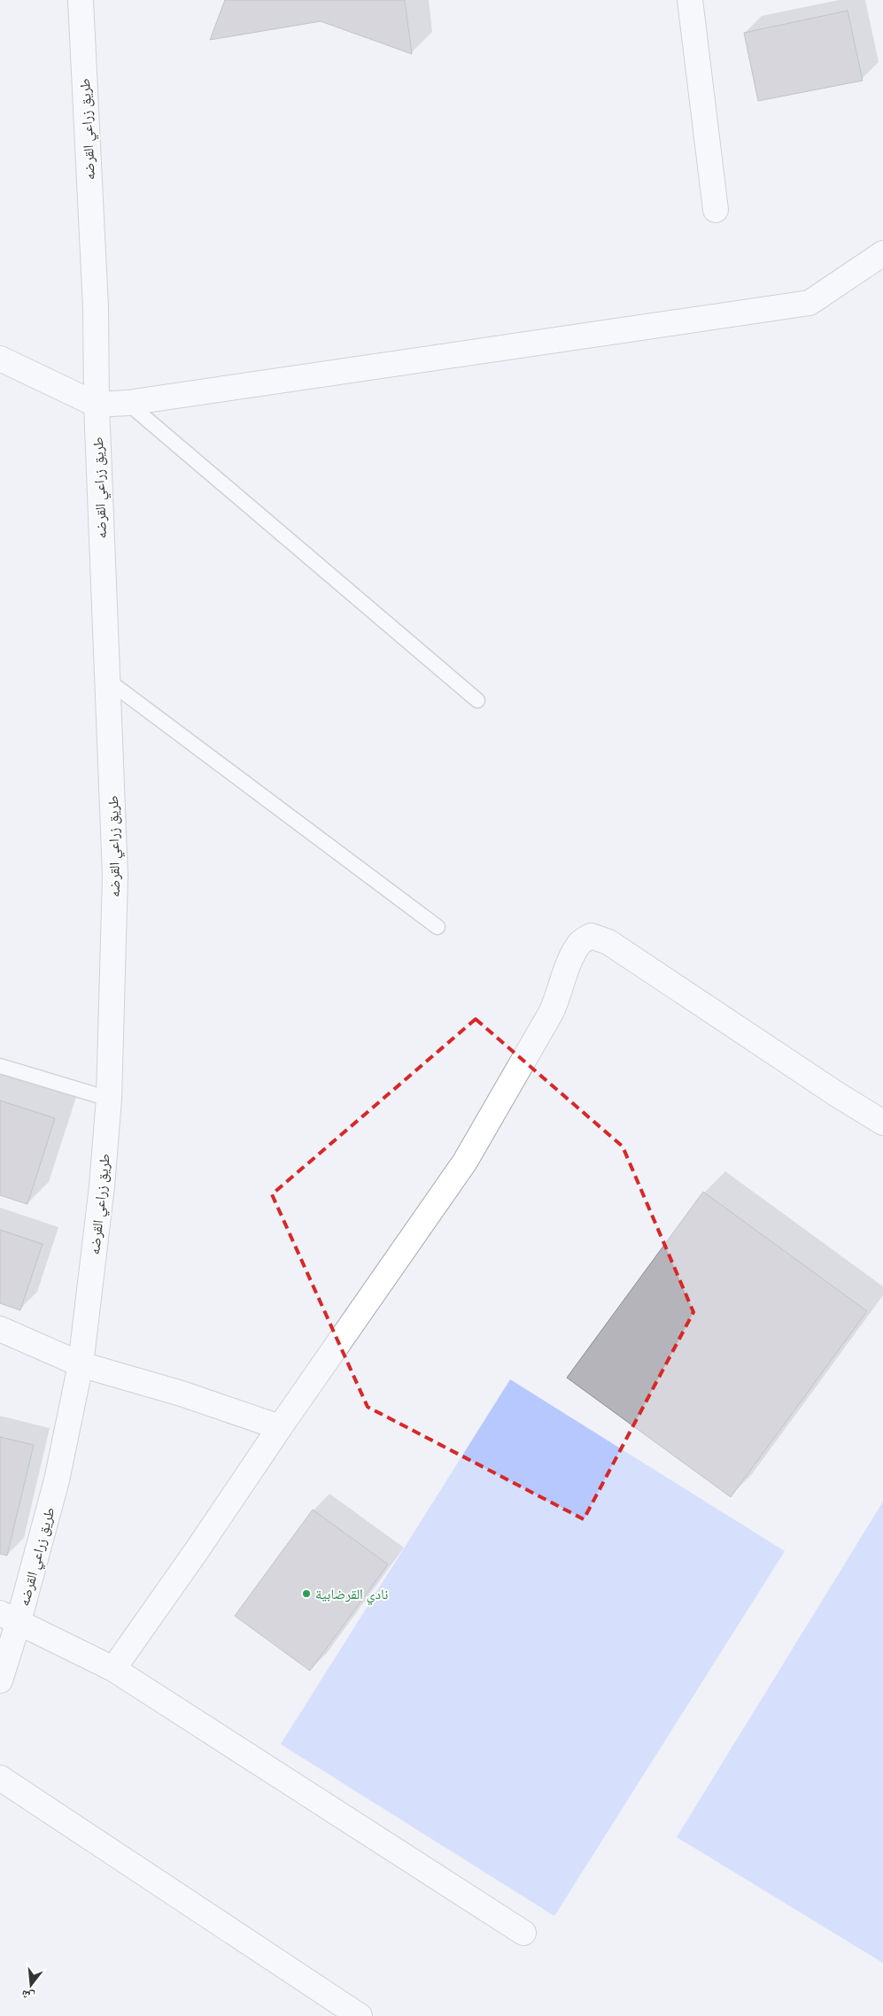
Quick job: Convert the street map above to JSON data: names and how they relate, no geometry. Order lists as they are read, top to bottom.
{
  "streets": {
    "street": ["طريق زراعي القرضه"]
  },
  "places": ["نادي القرضابية"],
  "north": "bottom"
}
